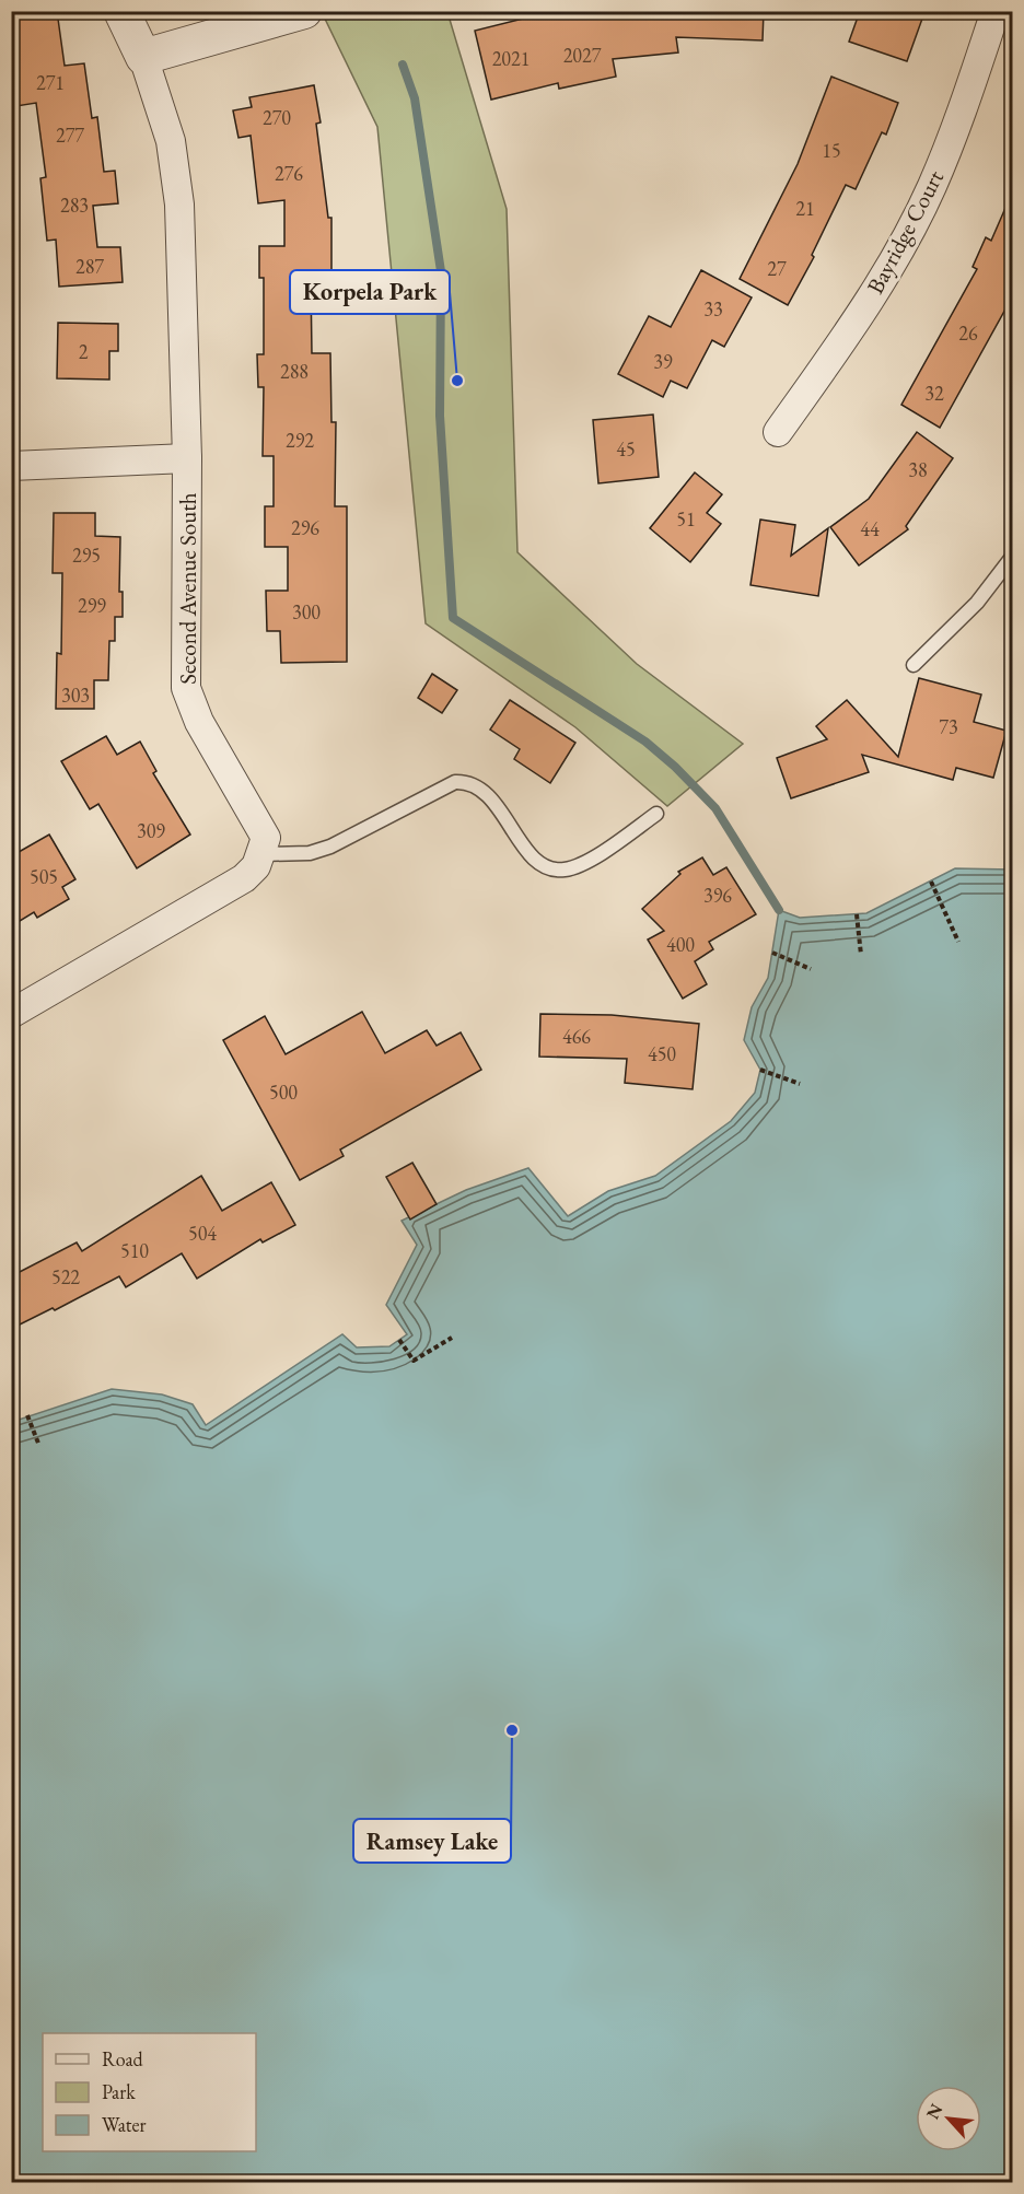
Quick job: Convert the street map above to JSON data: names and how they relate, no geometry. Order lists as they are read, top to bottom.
{
  "streets": {
    "street": ["Bayridge Court", "Second Avenue South"]
  },
  "places": ["Korpela Park", "Ramsey Lake"],
  "house_numbers": [
    "2027",
    "2021",
    "271",
    "270",
    "277",
    "15",
    "276",
    "283",
    "21",
    "287",
    "27",
    "33",
    "26",
    "2",
    "39",
    "288",
    "32",
    "292",
    "45",
    "38",
    "51",
    "296",
    "44",
    "295",
    "299",
    "300",
    "303",
    "73",
    "309",
    "505",
    "396",
    "400",
    "466",
    "450",
    "500",
    "504",
    "510",
    "522"
  ],
  "legend": ["Road", "Park", "Water"],
  "north": "top left"
}
